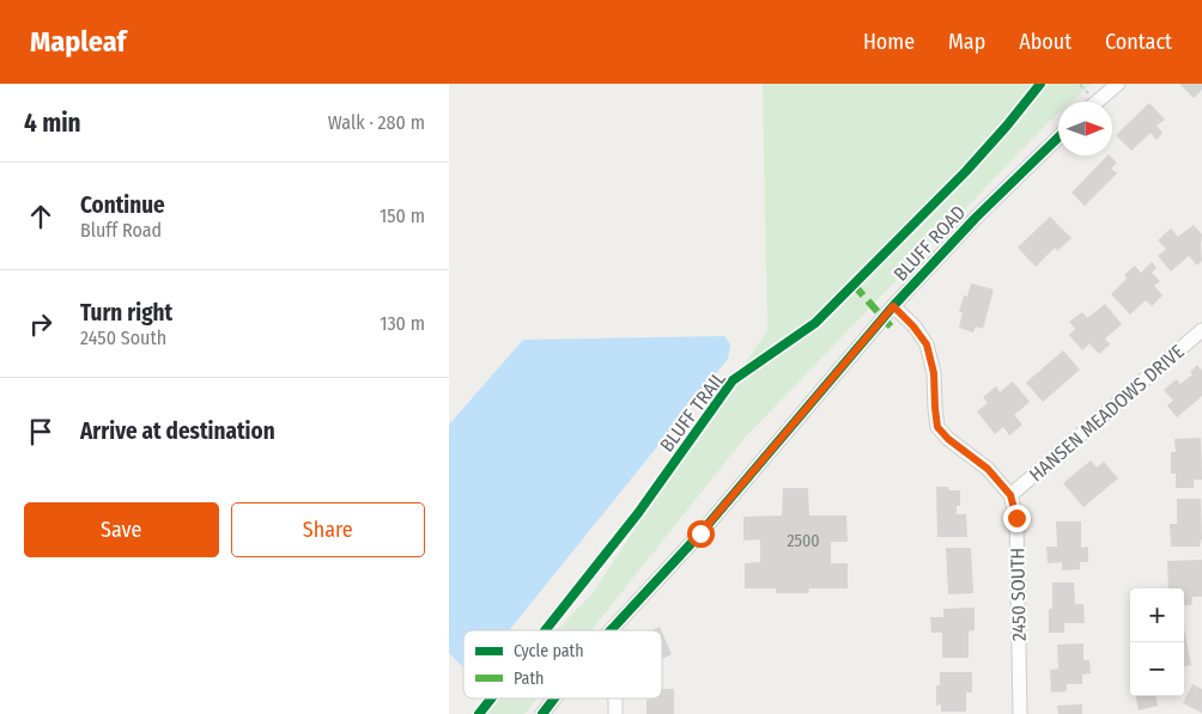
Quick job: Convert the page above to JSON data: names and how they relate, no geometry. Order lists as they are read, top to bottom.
{
  "streets": {
    "street": ["BLUFF ROAD", "HANSEN MEADOWS DRIVE", "2450 SOUTH"],
    "cycle path": ["BLUFF TRAIL"]
  },
  "crossings": [
    ["BLUFF ROAD", "2450 SOUTH"],
    ["HANSEN MEADOWS DRIVE", "2450 SOUTH"]
  ],
  "house_numbers": ["2500"],
  "legend": ["Cycle path", "Path"],
  "north": "right",
  "page": {
    "header": "Mapleaf",
    "nav": [
      "Home",
      "Map",
      "About",
      "Contact"
    ],
    "heading": ["4 min", "Walk · 280 m"],
    "list": [
      ["Continue", "Bluff Road", "150 m"],
      ["Turn right", "2450 South", "130 m"],
      "Arrive at destination"
    ],
    "buttons": ["Save", "Share"],
    "map_buttons": ["+", "−"]
  }
}
